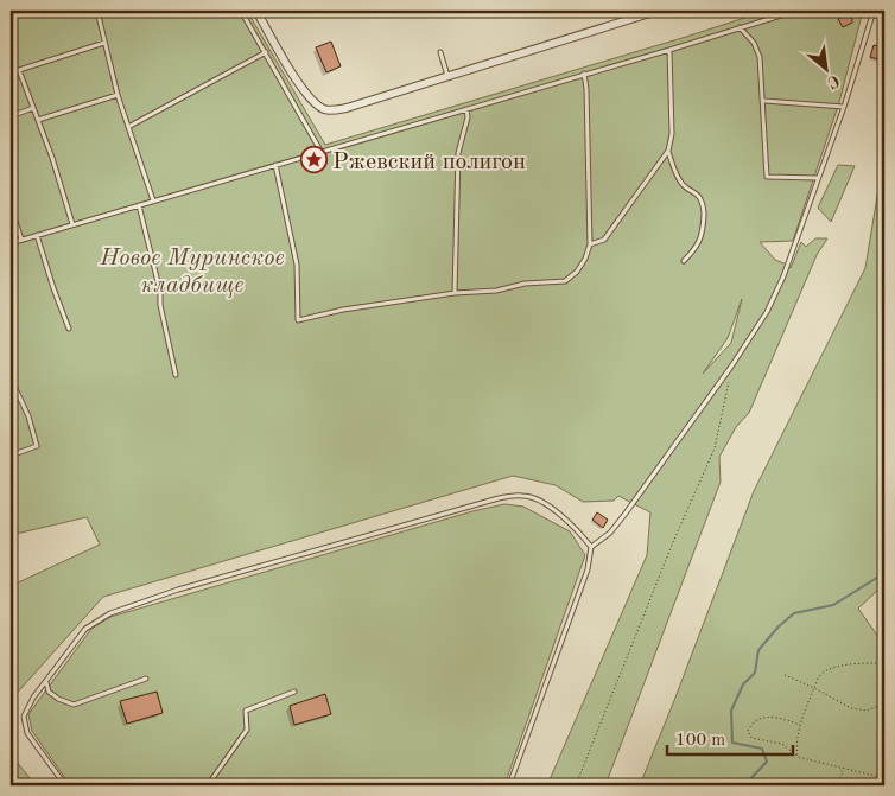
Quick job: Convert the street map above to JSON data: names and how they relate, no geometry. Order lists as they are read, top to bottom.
{
  "parks": ["Новое Муринское кладбище"],
  "places": {
    "place": ["Ржевский полигон"]
  },
  "scale_bar": "100 m",
  "north": "bottom right"
}
